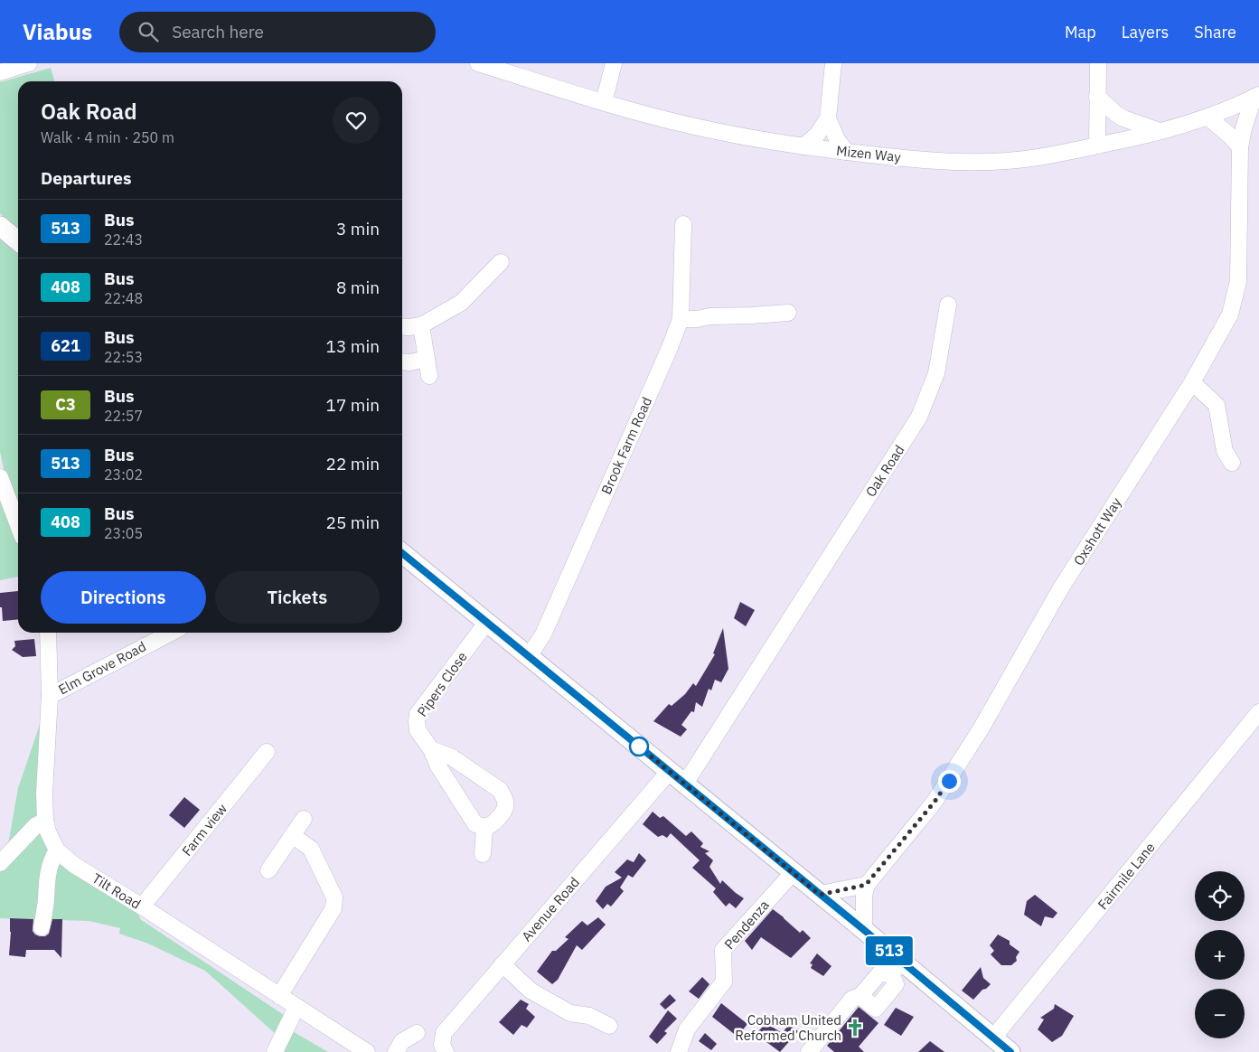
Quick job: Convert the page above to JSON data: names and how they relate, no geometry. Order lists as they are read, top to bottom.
{
  "streets": {
    "street": [
      "Mizen Way",
      "Brook Farm Road",
      "Oak Road",
      "Oxshott Way",
      "Elm Grove Road",
      "Pipers Close",
      "Farm view",
      "Fairmile Lane",
      "Tilt Road",
      "Avenue Road",
      "Pendenza"
    ]
  },
  "crossings": [
    ["Mizen Way", "Oxshott Way"],
    ["Elm Grove Road", "Tilt Road"],
    ["Farm view", "Tilt Road"]
  ],
  "places": {
    "church": ["Cobham United Reformed Church"]
  },
  "lines": ["bus line 513"],
  "page": {
    "header": "Viabus",
    "search": "Search here",
    "nav": ["Map", "Layers", "Share"],
    "on_map": "513",
    "heading": [
      ["Oak Road", "Walk · 4 min · 250 m"],
      "Departures"
    ],
    "list": [
      {
        "mark": "513",
        "name": "Bus",
        "note": "22:43",
        "value": "3 min"
      },
      {
        "mark": "408",
        "name": "Bus",
        "note": "22:48",
        "value": "8 min"
      },
      {
        "mark": "621",
        "name": "Bus",
        "note": "22:53",
        "value": "13 min"
      },
      {
        "mark": "C3",
        "name": "Bus",
        "note": "22:57",
        "value": "17 min"
      },
      {
        "mark": "513",
        "name": "Bus",
        "note": "23:02",
        "value": "22 min"
      },
      {
        "mark": "408",
        "name": "Bus",
        "note": "23:05",
        "value": "25 min"
      }
    ],
    "buttons": ["Directions", "Tickets"],
    "map_buttons": ["+", "−"]
  }
}
